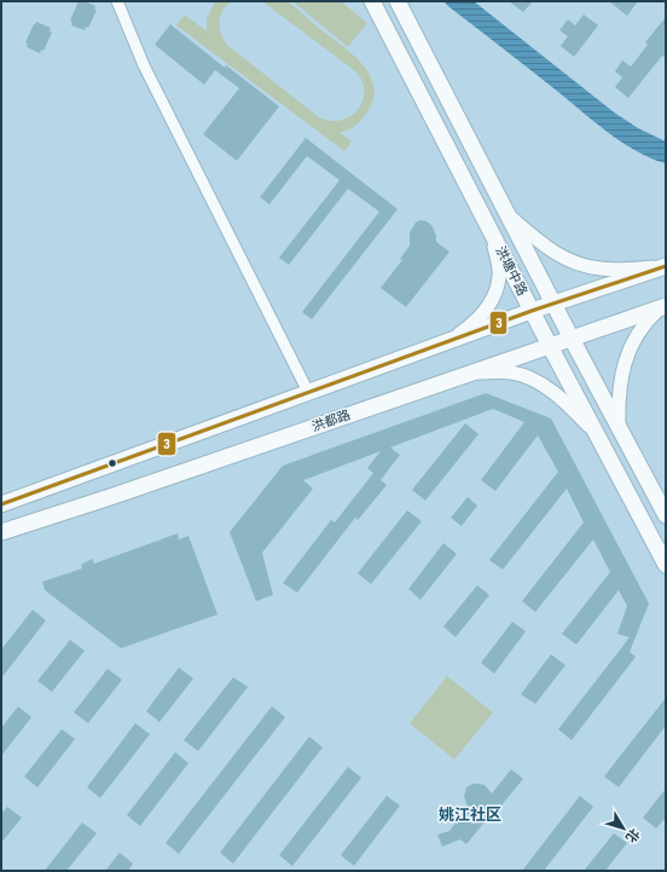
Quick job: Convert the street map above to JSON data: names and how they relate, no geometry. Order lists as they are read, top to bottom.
{
  "streets": {
    "main road": ["洪塘中路", "洪都路"]
  },
  "crossings": [
    ["洪塘中路", "洪都路"]
  ],
  "districts": ["姚江社区"],
  "lines": ["transit line 3"],
  "north": "bottom right"
}
